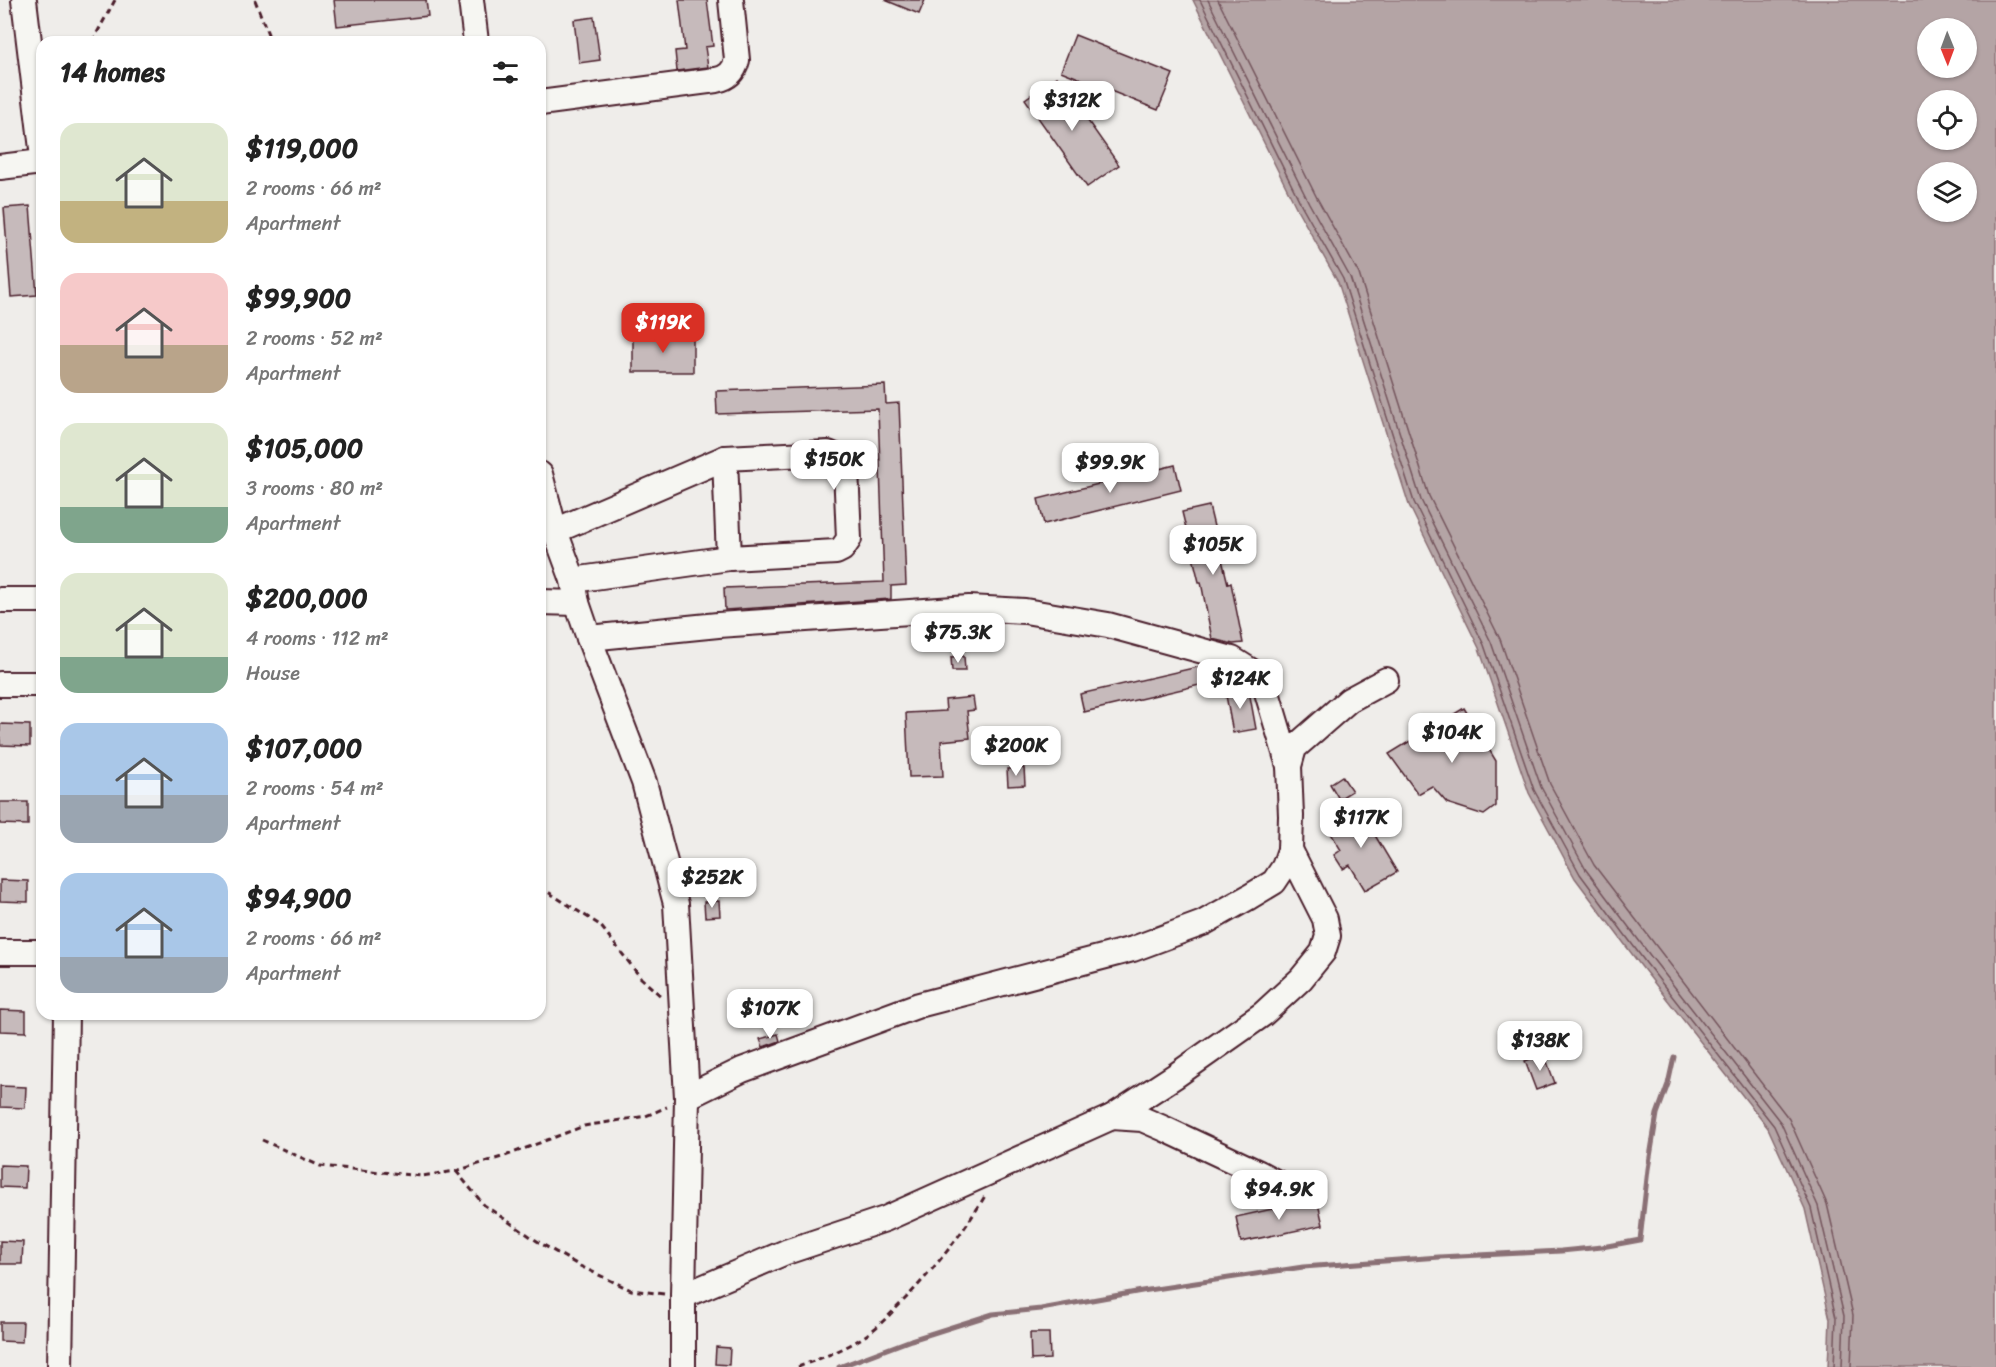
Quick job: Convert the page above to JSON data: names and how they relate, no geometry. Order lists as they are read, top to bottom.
{
  "north": "bottom",
  "page": {
    "heading": "14 homes",
    "price": [
      "$312K",
      "$119K",
      "$150K",
      "$99.9K",
      "$105K",
      "$75.3K",
      "$124K",
      "$104K",
      "$200K",
      "$117K",
      "$252K",
      "$107K",
      "$138K",
      "$94.9K"
    ],
    "list": [
      {
        "name": "$119,000",
        "note": "2 rooms · 66 m² · Apartment"
      },
      {
        "name": "$99,900",
        "note": "2 rooms · 52 m² · Apartment"
      },
      {
        "name": "$105,000",
        "note": "3 rooms · 80 m² · Apartment"
      },
      {
        "name": "$200,000",
        "note": "4 rooms · 112 m² · House"
      },
      {
        "name": "$107,000",
        "note": "2 rooms · 54 m² · Apartment"
      },
      {
        "name": "$94,900",
        "note": "2 rooms · 66 m² · Apartment"
      }
    ]
  }
}
